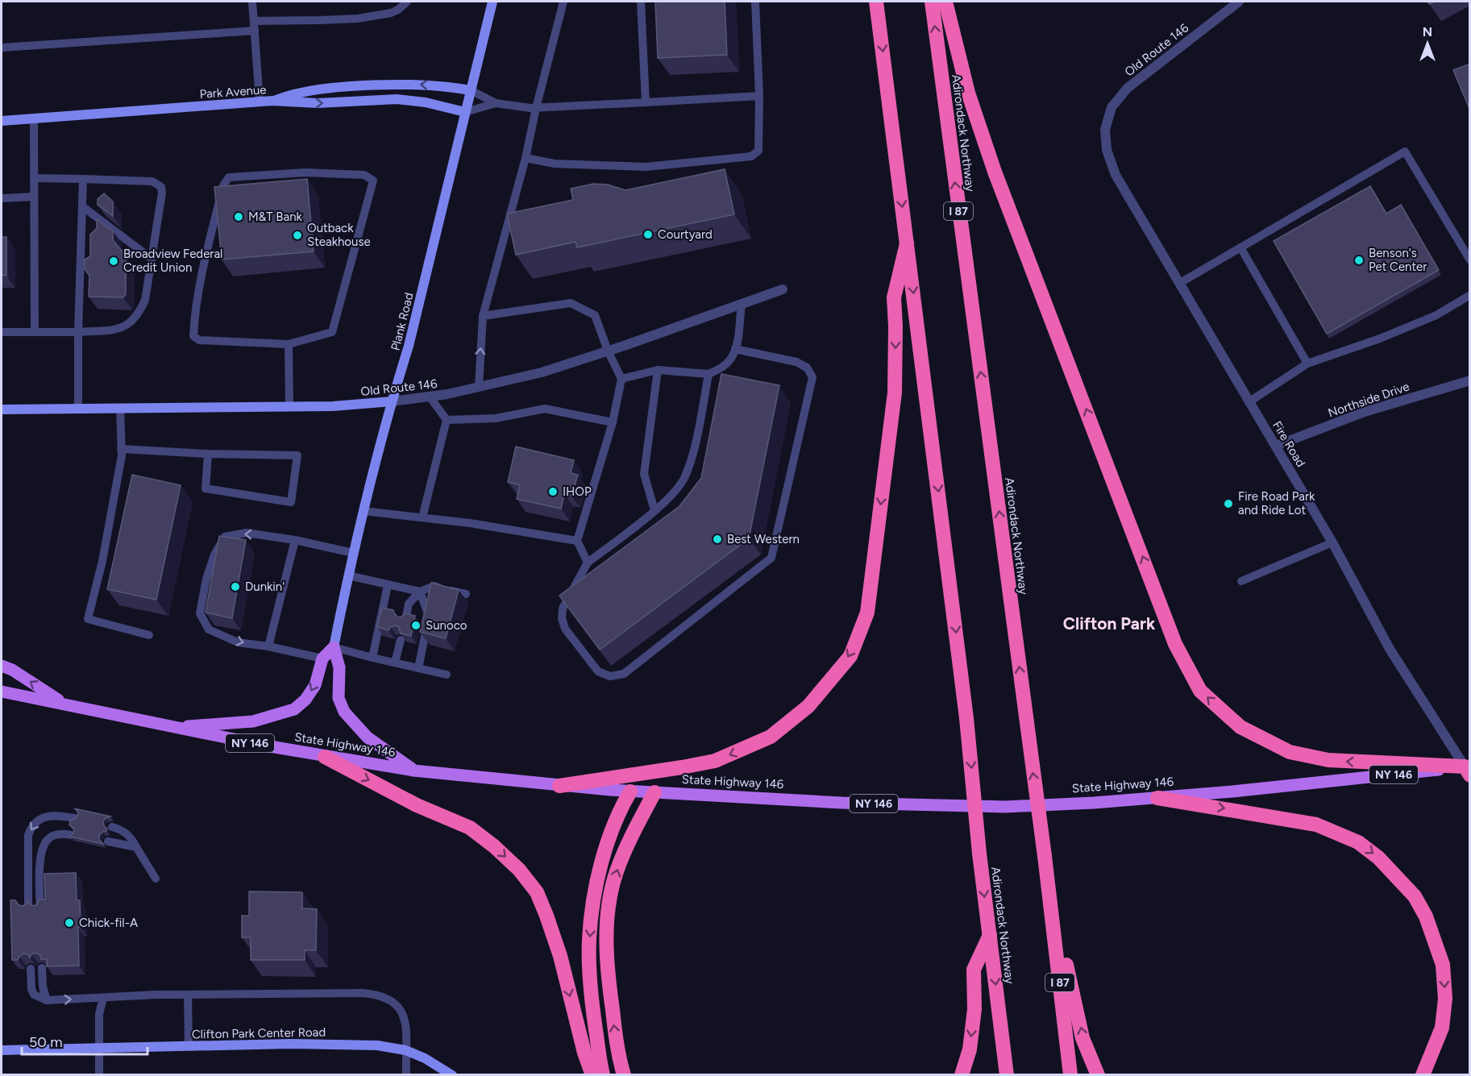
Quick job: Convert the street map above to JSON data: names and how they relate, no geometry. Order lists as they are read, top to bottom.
{
  "streets": {
    "highway": ["Adirondack Northway", "I 87"],
    "main road": ["NY 146", "State Highway 146"],
    "street": [
      "Old Route 146",
      "Park Avenue",
      "Plank Road",
      "Northside Drive",
      "Fire Road",
      "Clifton Park Center Road"
    ]
  },
  "crossings": [
    ["Old Route 146", "Plank Road"],
    ["Old Route 146", "Fire Road"],
    ["Park Avenue", "Plank Road"],
    ["Northside Drive", "Fire Road"],
    ["Fire Road", "State Highway 146"]
  ],
  "districts": ["Clifton Park"],
  "places": [
    "M&T Bank",
    "Courtyard",
    "Outback Steakhouse",
    "Benson's Pet Center",
    "Broadview Federal Credit Union",
    "IHOP",
    "Fire Road Park and Ride Lot",
    "Best Western",
    "Dunkin'",
    "Sunoco",
    "Chick-fil-A"
  ],
  "scale_bar": "50 m",
  "north": "top"
}
